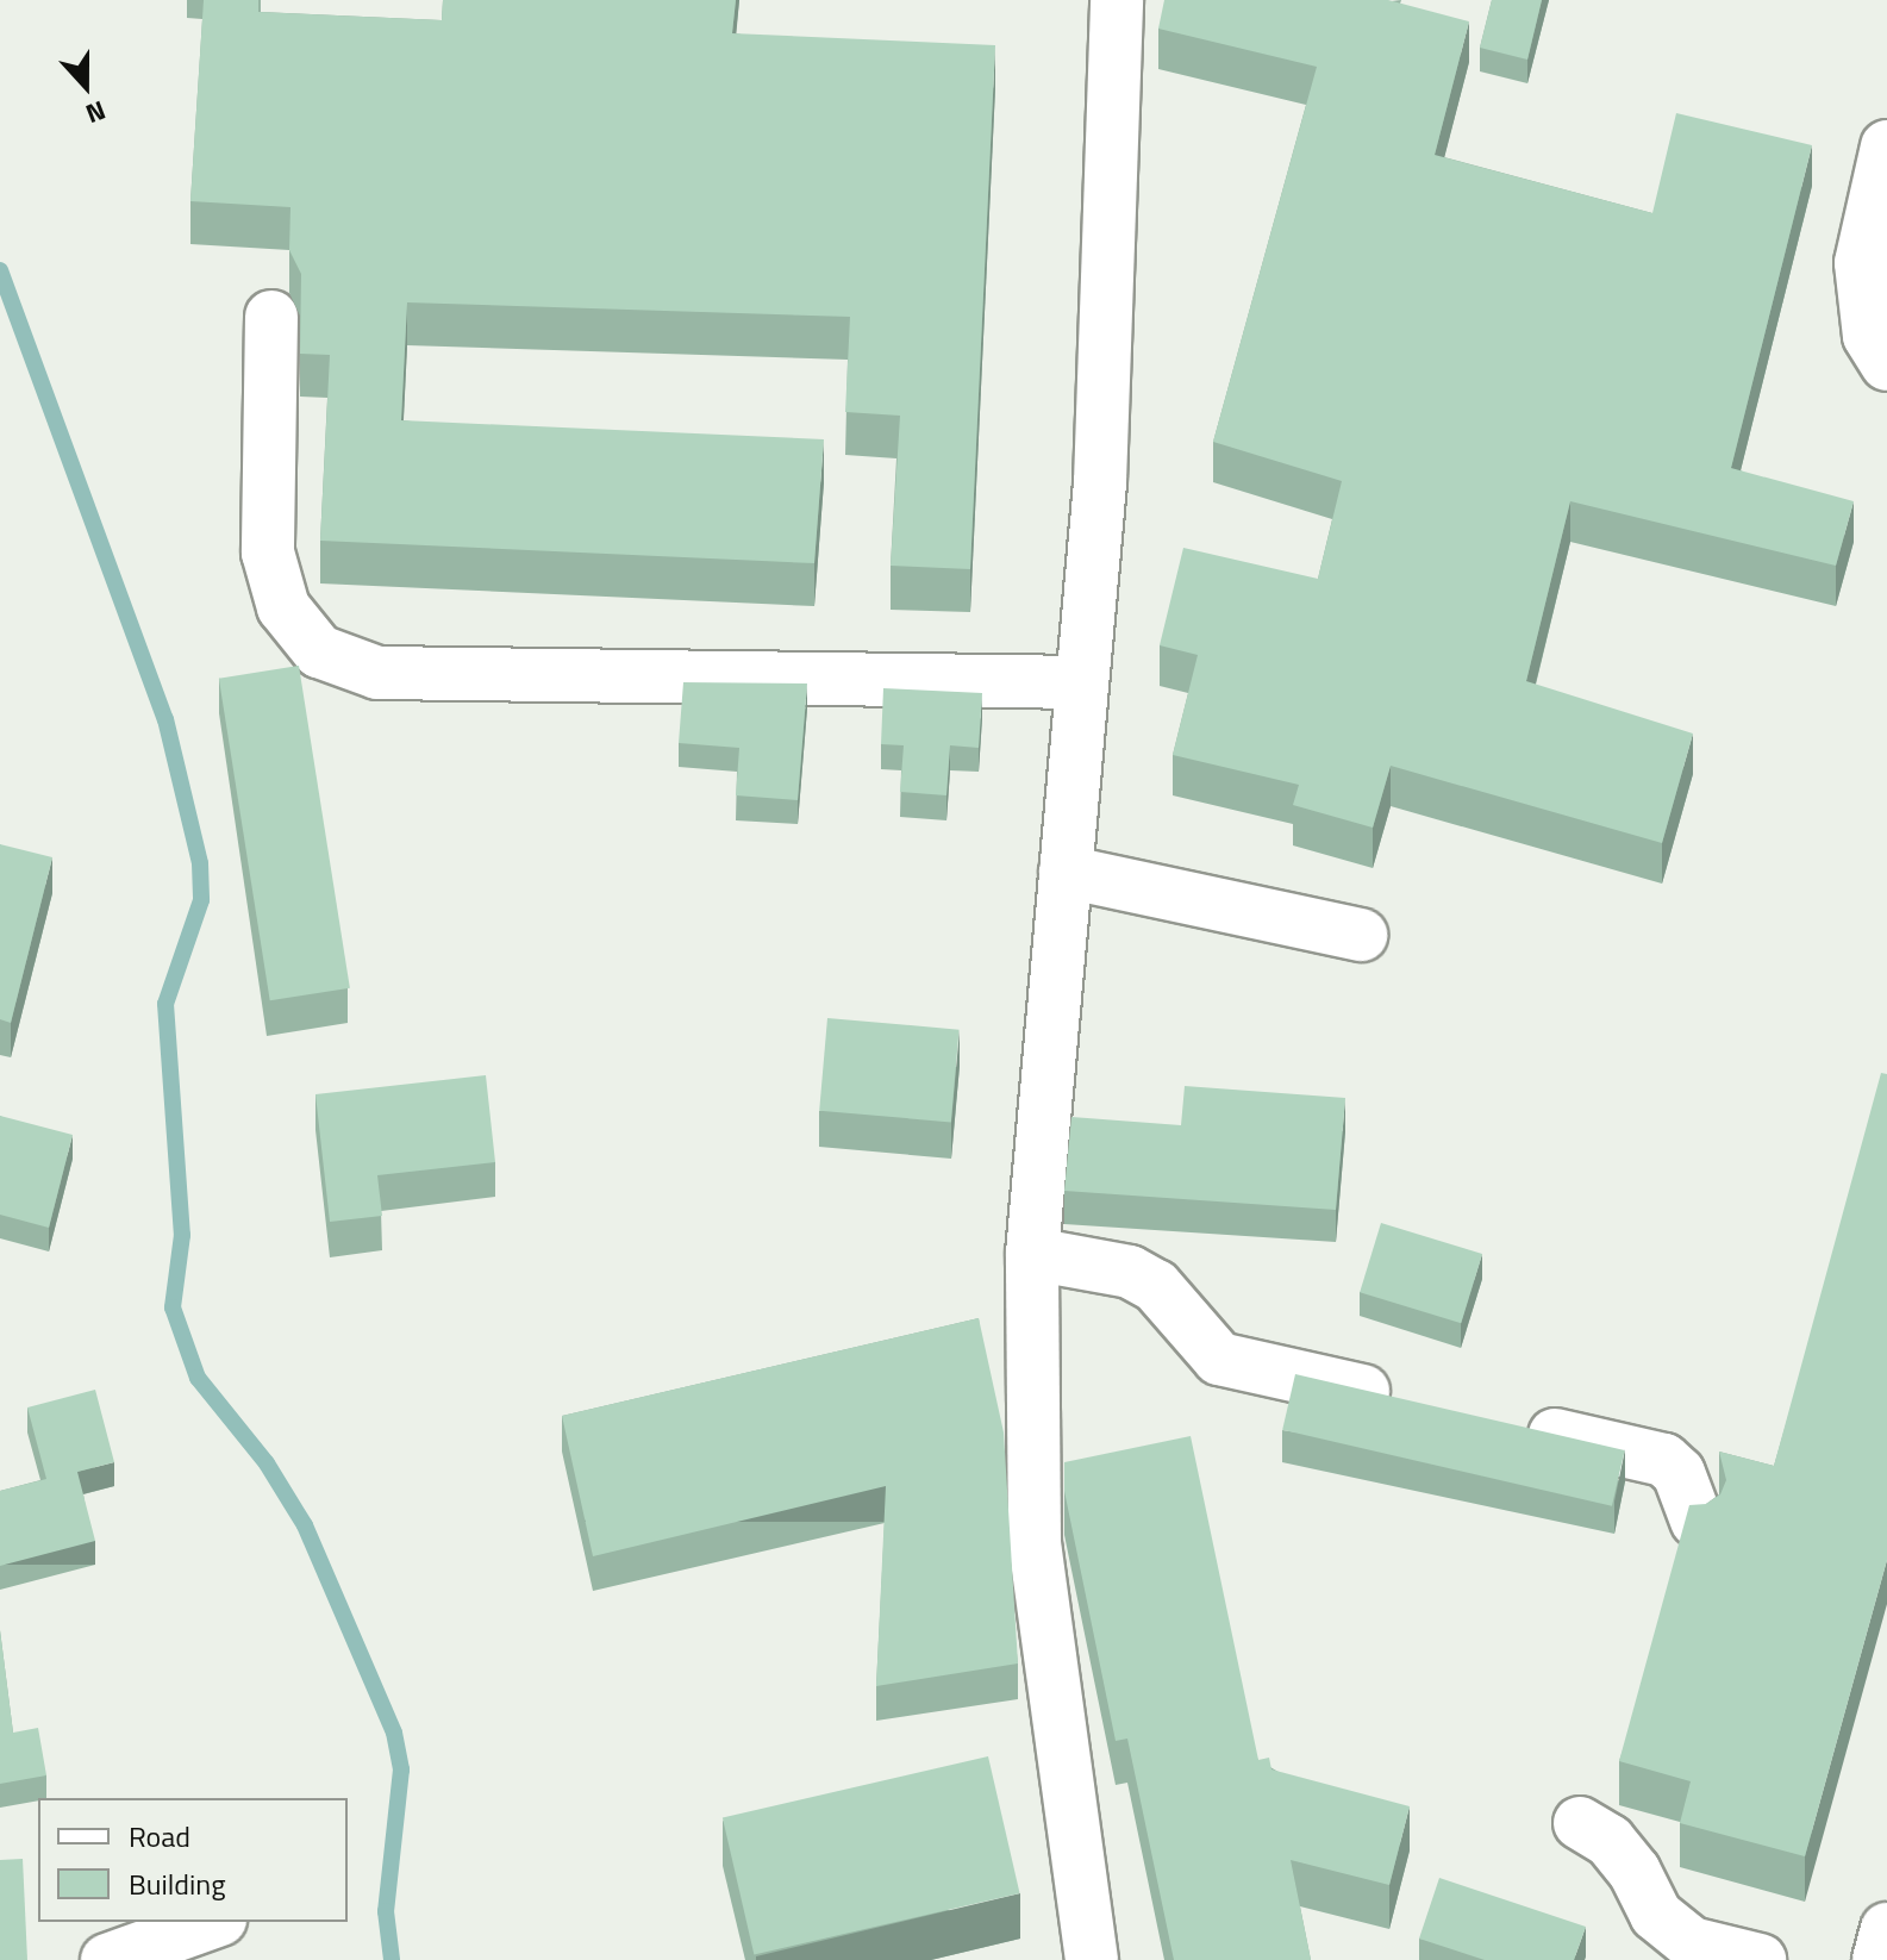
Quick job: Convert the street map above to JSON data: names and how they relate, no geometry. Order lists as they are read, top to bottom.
{
  "legend": ["Road", "Building"],
  "north": "bottom"
}
